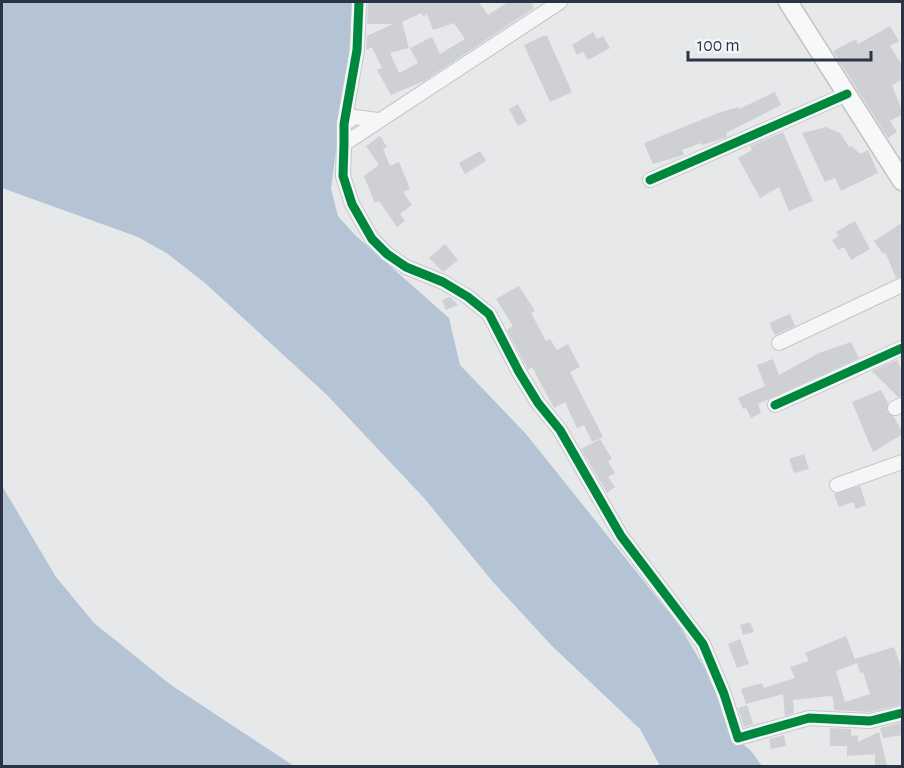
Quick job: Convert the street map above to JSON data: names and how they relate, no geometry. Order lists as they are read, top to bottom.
{
  "scale_bar": "100 m"
}
